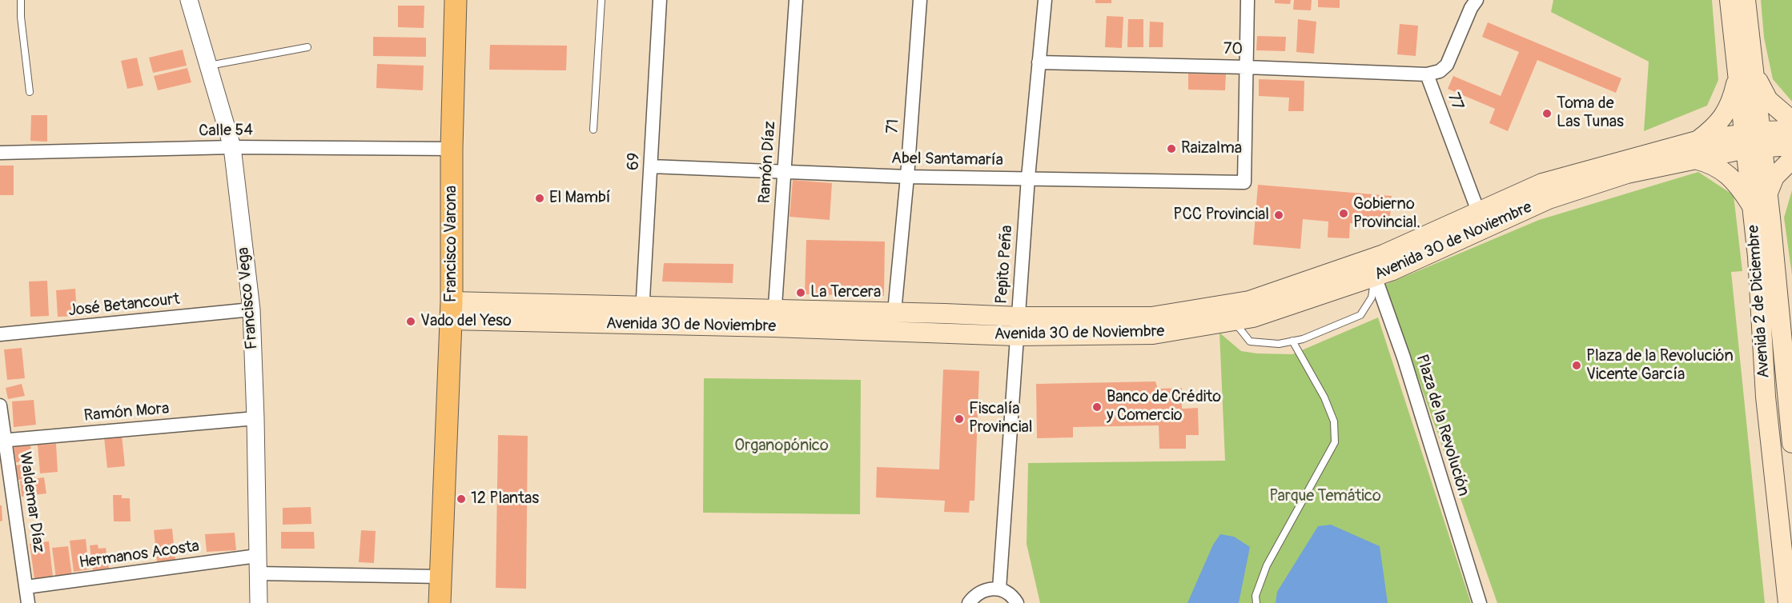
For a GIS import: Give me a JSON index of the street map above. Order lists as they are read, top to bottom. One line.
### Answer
{"streets":{"main road":["Avenida 30 de Noviembre","Francisco Varona","Avenida 2 de Diciembre"],"street":["70","77","71","Calle 54","Abel Santamaría","69","Ramón Díaz","Pepito Peña","Francisco Vega","José Betancourt","Ramón Mora","Plaza de la Revolución","Waldemar Díaz","Hermanos Acosta"]},"crossings":[["70","77"],["70","Abel Santamaría"],["70","Pepito Peña"],["77","Avenida 30 de Noviembre"],["71","Abel Santamaría"],["71","Avenida 30 de Noviembre"],["Calle 54","Francisco Varona"],["Calle 54","Francisco Vega"],["Abel Santamaría","69"],["Abel Santamaría","Ramón Díaz"],["Abel Santamaría","Pepito Peña"],["69","Avenida 30 de Noviembre"],["Ramón Díaz","Avenida 30 de Noviembre"],["Avenida 30 de Noviembre","Francisco Varona"],["Avenida 30 de Noviembre","Pepito Peña"],["Avenida 30 de Noviembre","Avenida 2 de Diciembre"],["Avenida 30 de Noviembre","Plaza de la Revolución"],["Francisco Vega","José Betancourt"],["Francisco Vega","Ramón Mora"],["Francisco Vega","Hermanos Acosta"],["Ramón Mora","Waldemar Díaz"],["Waldemar Díaz","Hermanos Acosta"]],"parks":["Organopónico","Parque Temático"],"places":["Toma de Las Tunas","Raizalma","El Mambí","Gobierno Provincial.","PCC Provincial","La Tercera","Vado del Yeso","Plaza de la Revolución Vicente García","Banco de Crédito y Comercio","Fiscalía Provincial","12 Plantas"]}
